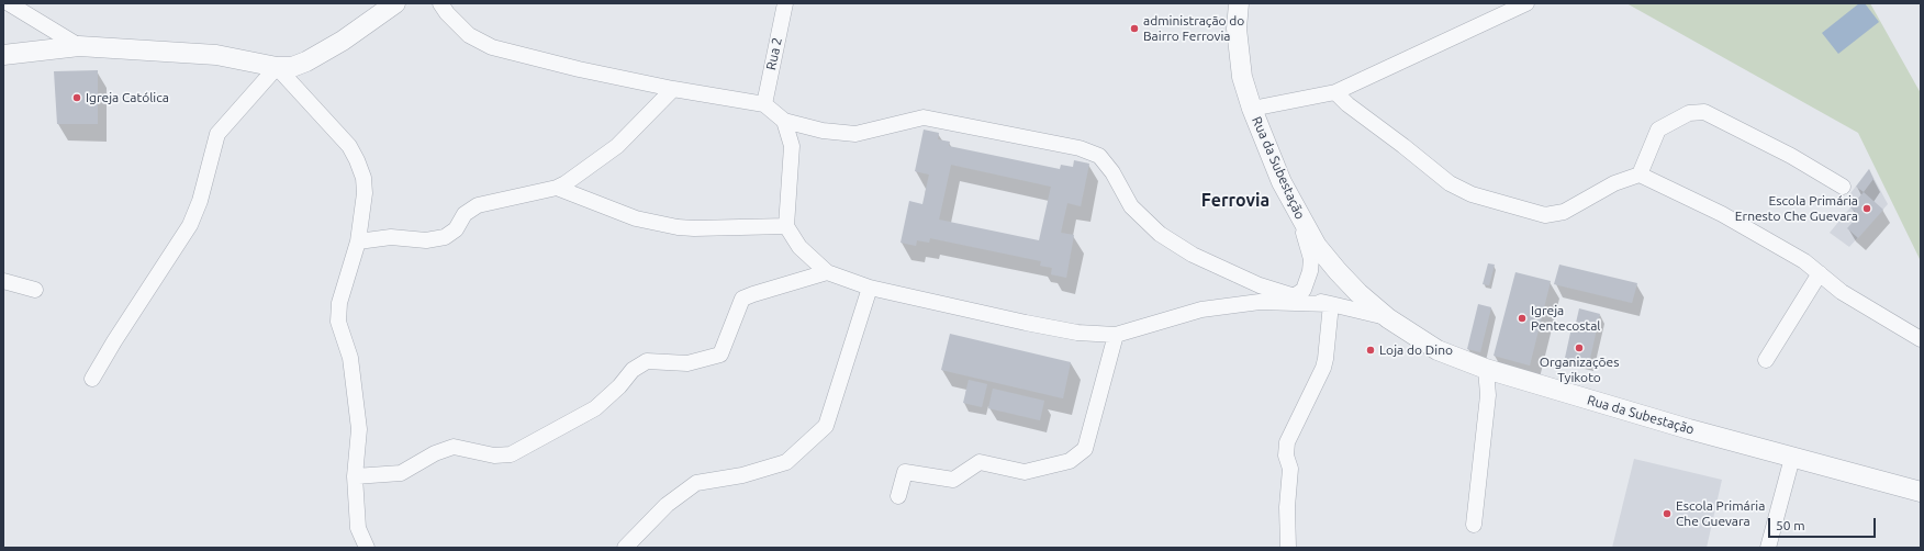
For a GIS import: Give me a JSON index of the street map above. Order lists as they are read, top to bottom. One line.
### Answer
{"streets":{"street":["Rua 2","Rua da Subestação"]},"districts":["Ferrovia"],"places":["administração do Bairro Ferrovia","Igreja Católica","Escola Primária Ernesto Che Guevara","Igreja Pentecostal","Organizações Tyikoto","Loja do Dino","Escola Primária Che Guevara"],"scale_bar":"50 m"}
